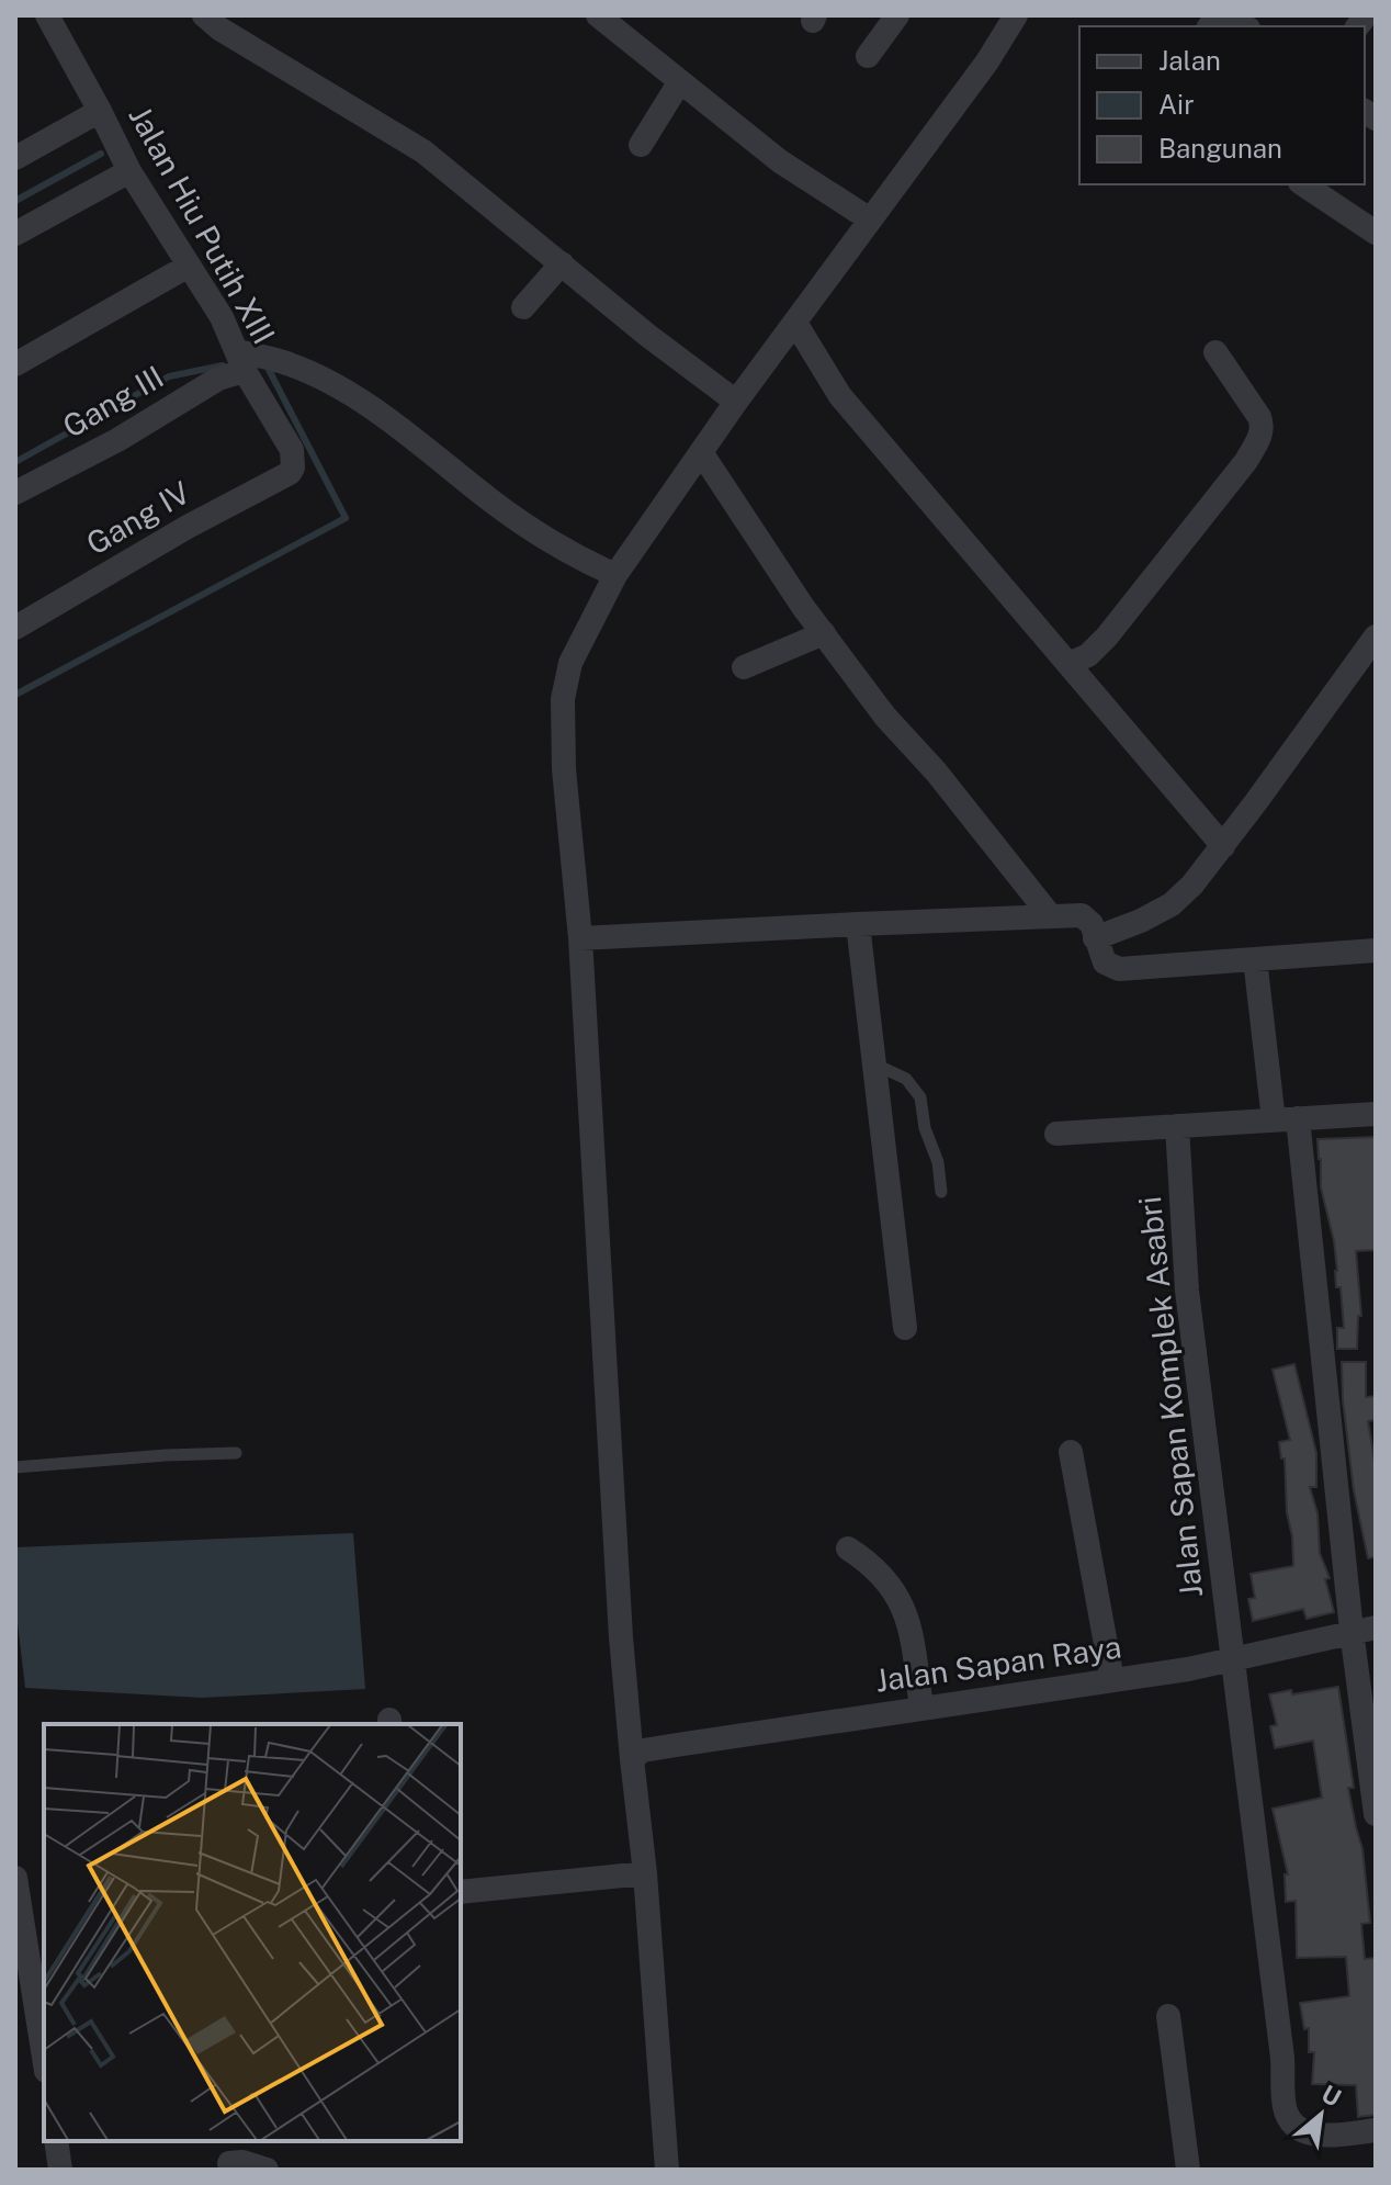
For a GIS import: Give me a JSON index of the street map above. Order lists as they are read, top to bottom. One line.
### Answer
{"streets":{"street":["Jalan Hiu Putih XIII","Gang III","Gang IV","Jalan Sapan Komplek Asabri","Jalan Sapan Raya"]},"crossings":[["Jalan Hiu Putih XIII","Gang III"],["Jalan Hiu Putih XIII","Gang IV"],["Jalan Sapan Komplek Asabri","Jalan Sapan Raya"]],"legend":["Jalan","Air","Bangunan"],"north":"top right"}
